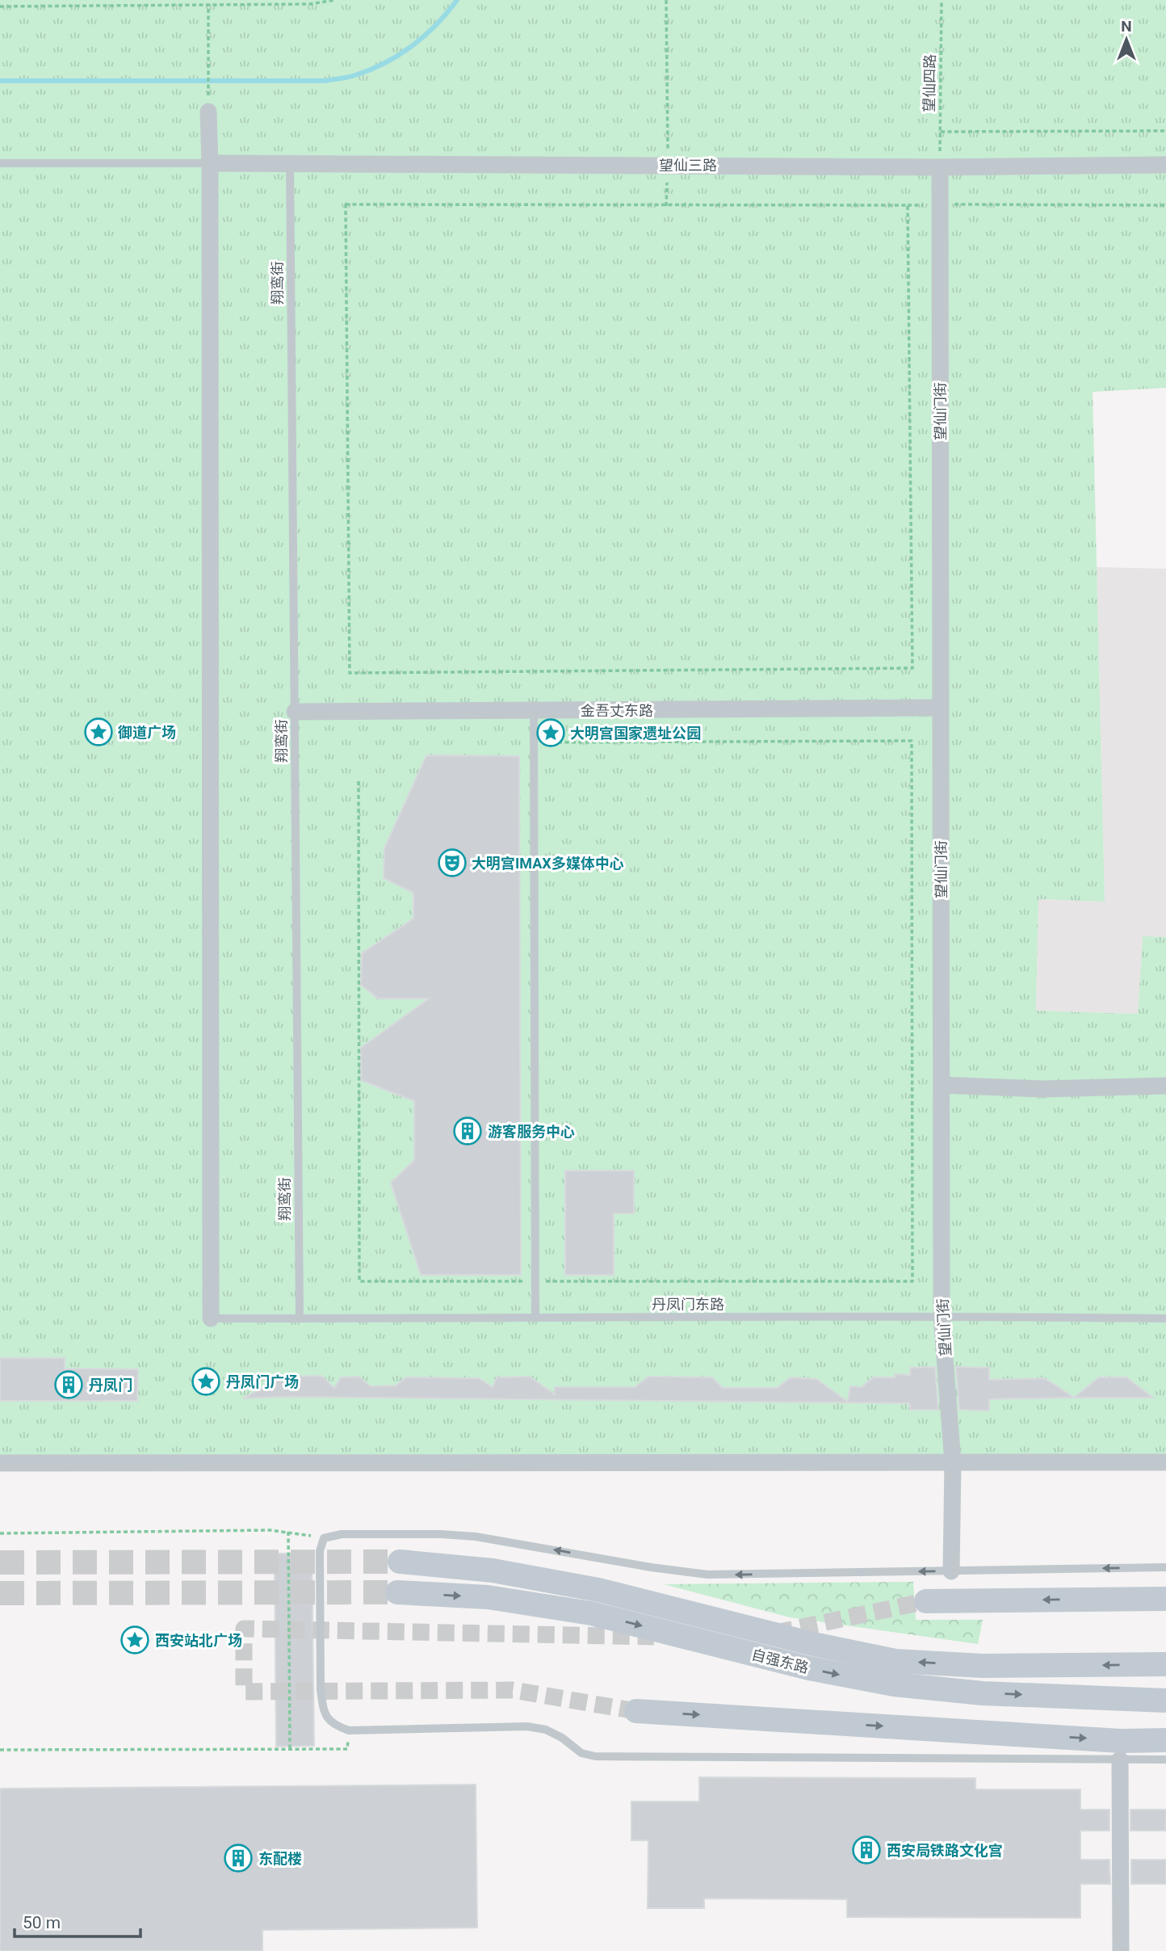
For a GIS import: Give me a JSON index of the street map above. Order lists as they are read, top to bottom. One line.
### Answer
{"streets":{"main road":["自强东路"],"street":["望仙三路","望仙门街","金吾丈东路"],"lane":["翔鸾街","丹凤门东路"],"path":["望仙四路"]},"crossings":[["望仙四路","望仙三路"],["望仙四路","望仙门街"],["望仙三路","翔鸾街"],["望仙三路","望仙门街"],["翔鸾街","金吾丈东路"],["翔鸾街","丹凤门东路"],["望仙门街","金吾丈东路"],["望仙门街","丹凤门东路"]],"places":{"place":["御道广场","大明宫国家遗址公园","丹凤门广场","西安站北广场"],"theatre":["大明宫IMAX多媒体中心"],"building":["游客服务中心","丹凤门","西安局铁路文化宫","东配楼"]},"scale_bar":"50 m","north":"top"}
